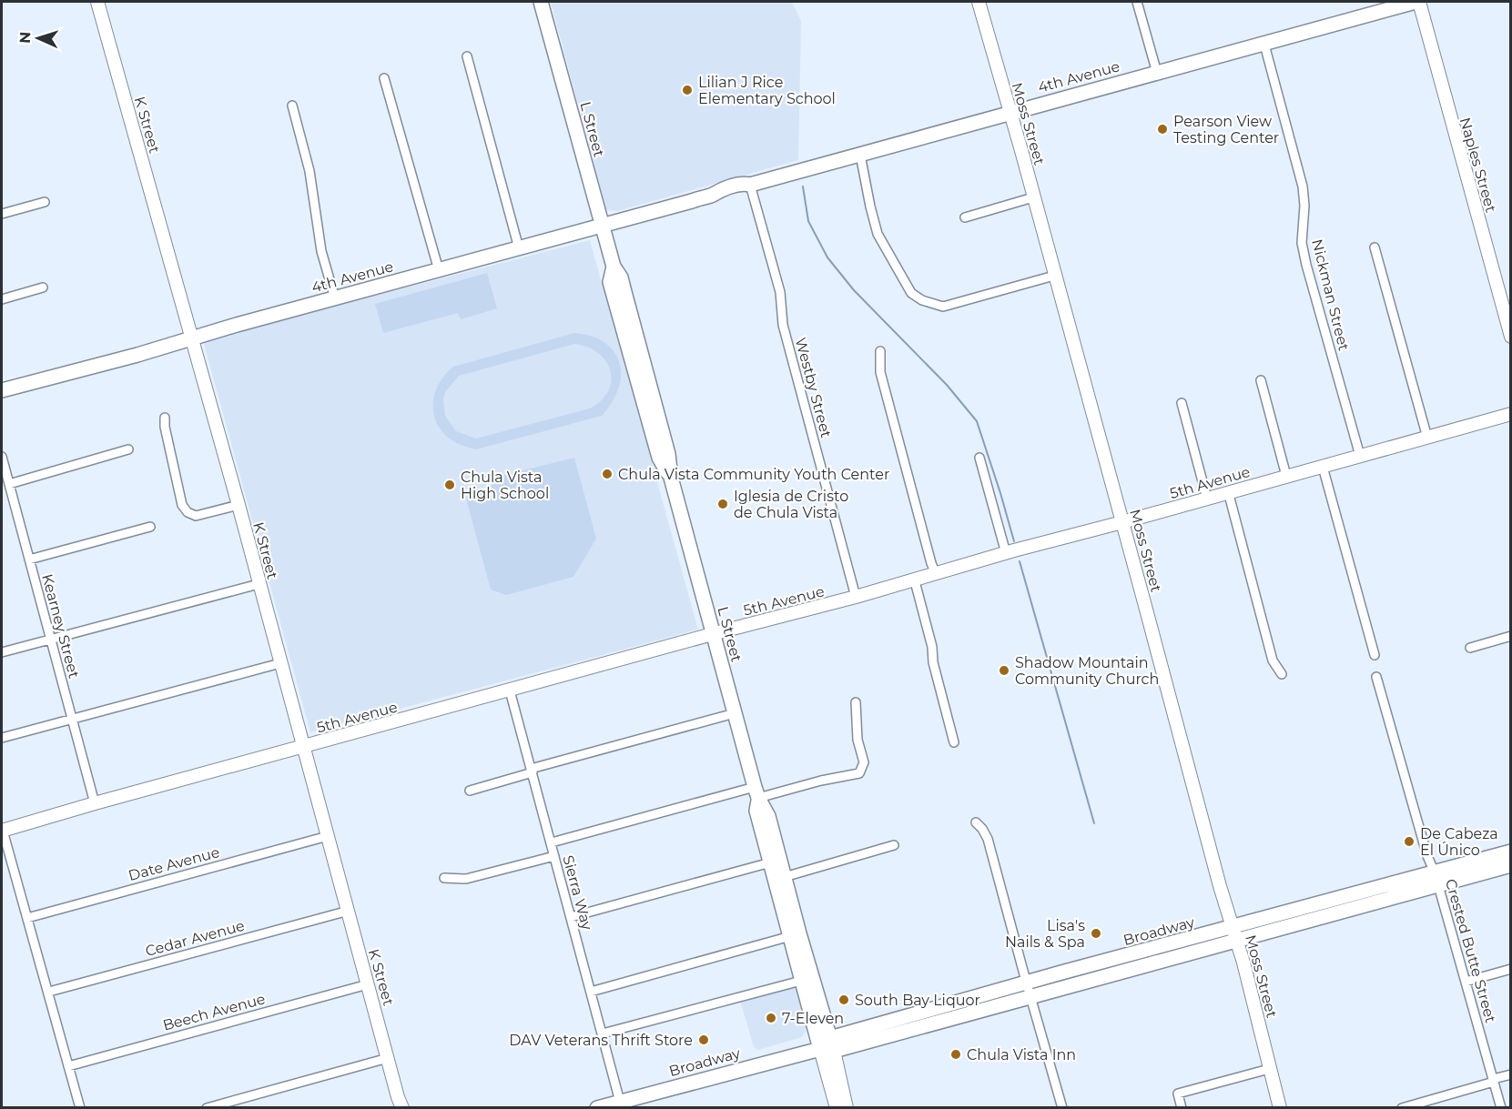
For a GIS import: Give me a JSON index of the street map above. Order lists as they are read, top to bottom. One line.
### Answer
{"streets":{"main road":["4th Avenue","L Street","Broadway"],"street":["Moss Street","K Street","Naples Street","Nickman Street","Westby Street","5th Avenue","Kearney Street","Date Avenue","Sierra Way","Cedar Avenue","Crested Butte Street","Beech Avenue"]},"crossings":[["4th Avenue","Moss Street"],["4th Avenue","K Street"],["4th Avenue","L Street"],["4th Avenue","Naples Street"],["4th Avenue","Nickman Street"],["4th Avenue","Westby Street"],["Moss Street","5th Avenue"],["Moss Street","Broadway"],["K Street","5th Avenue"],["K Street","Date Avenue"],["K Street","Cedar Avenue"],["K Street","Beech Avenue"],["L Street","5th Avenue"],["L Street","Broadway"],["Nickman Street","5th Avenue"],["Westby Street","5th Avenue"],["5th Avenue","Kearney Street"],["5th Avenue","Sierra Way"],["Sierra Way","Broadway"],["Broadway","Crested Butte Street"]],"places":["Lilian J Rice Elementary School","Pearson View Testing Center","Chula Vista Community Youth Center","Chula Vista High School","Iglesia de Cristo de Chula Vista","Shadow Mountain Community Church","De Cabeza El Único","Lisa's Nails & Spa","South Bay Liquor","7-Eleven","DAV Veterans Thrift Store","Chula Vista Inn"],"north":"left"}
